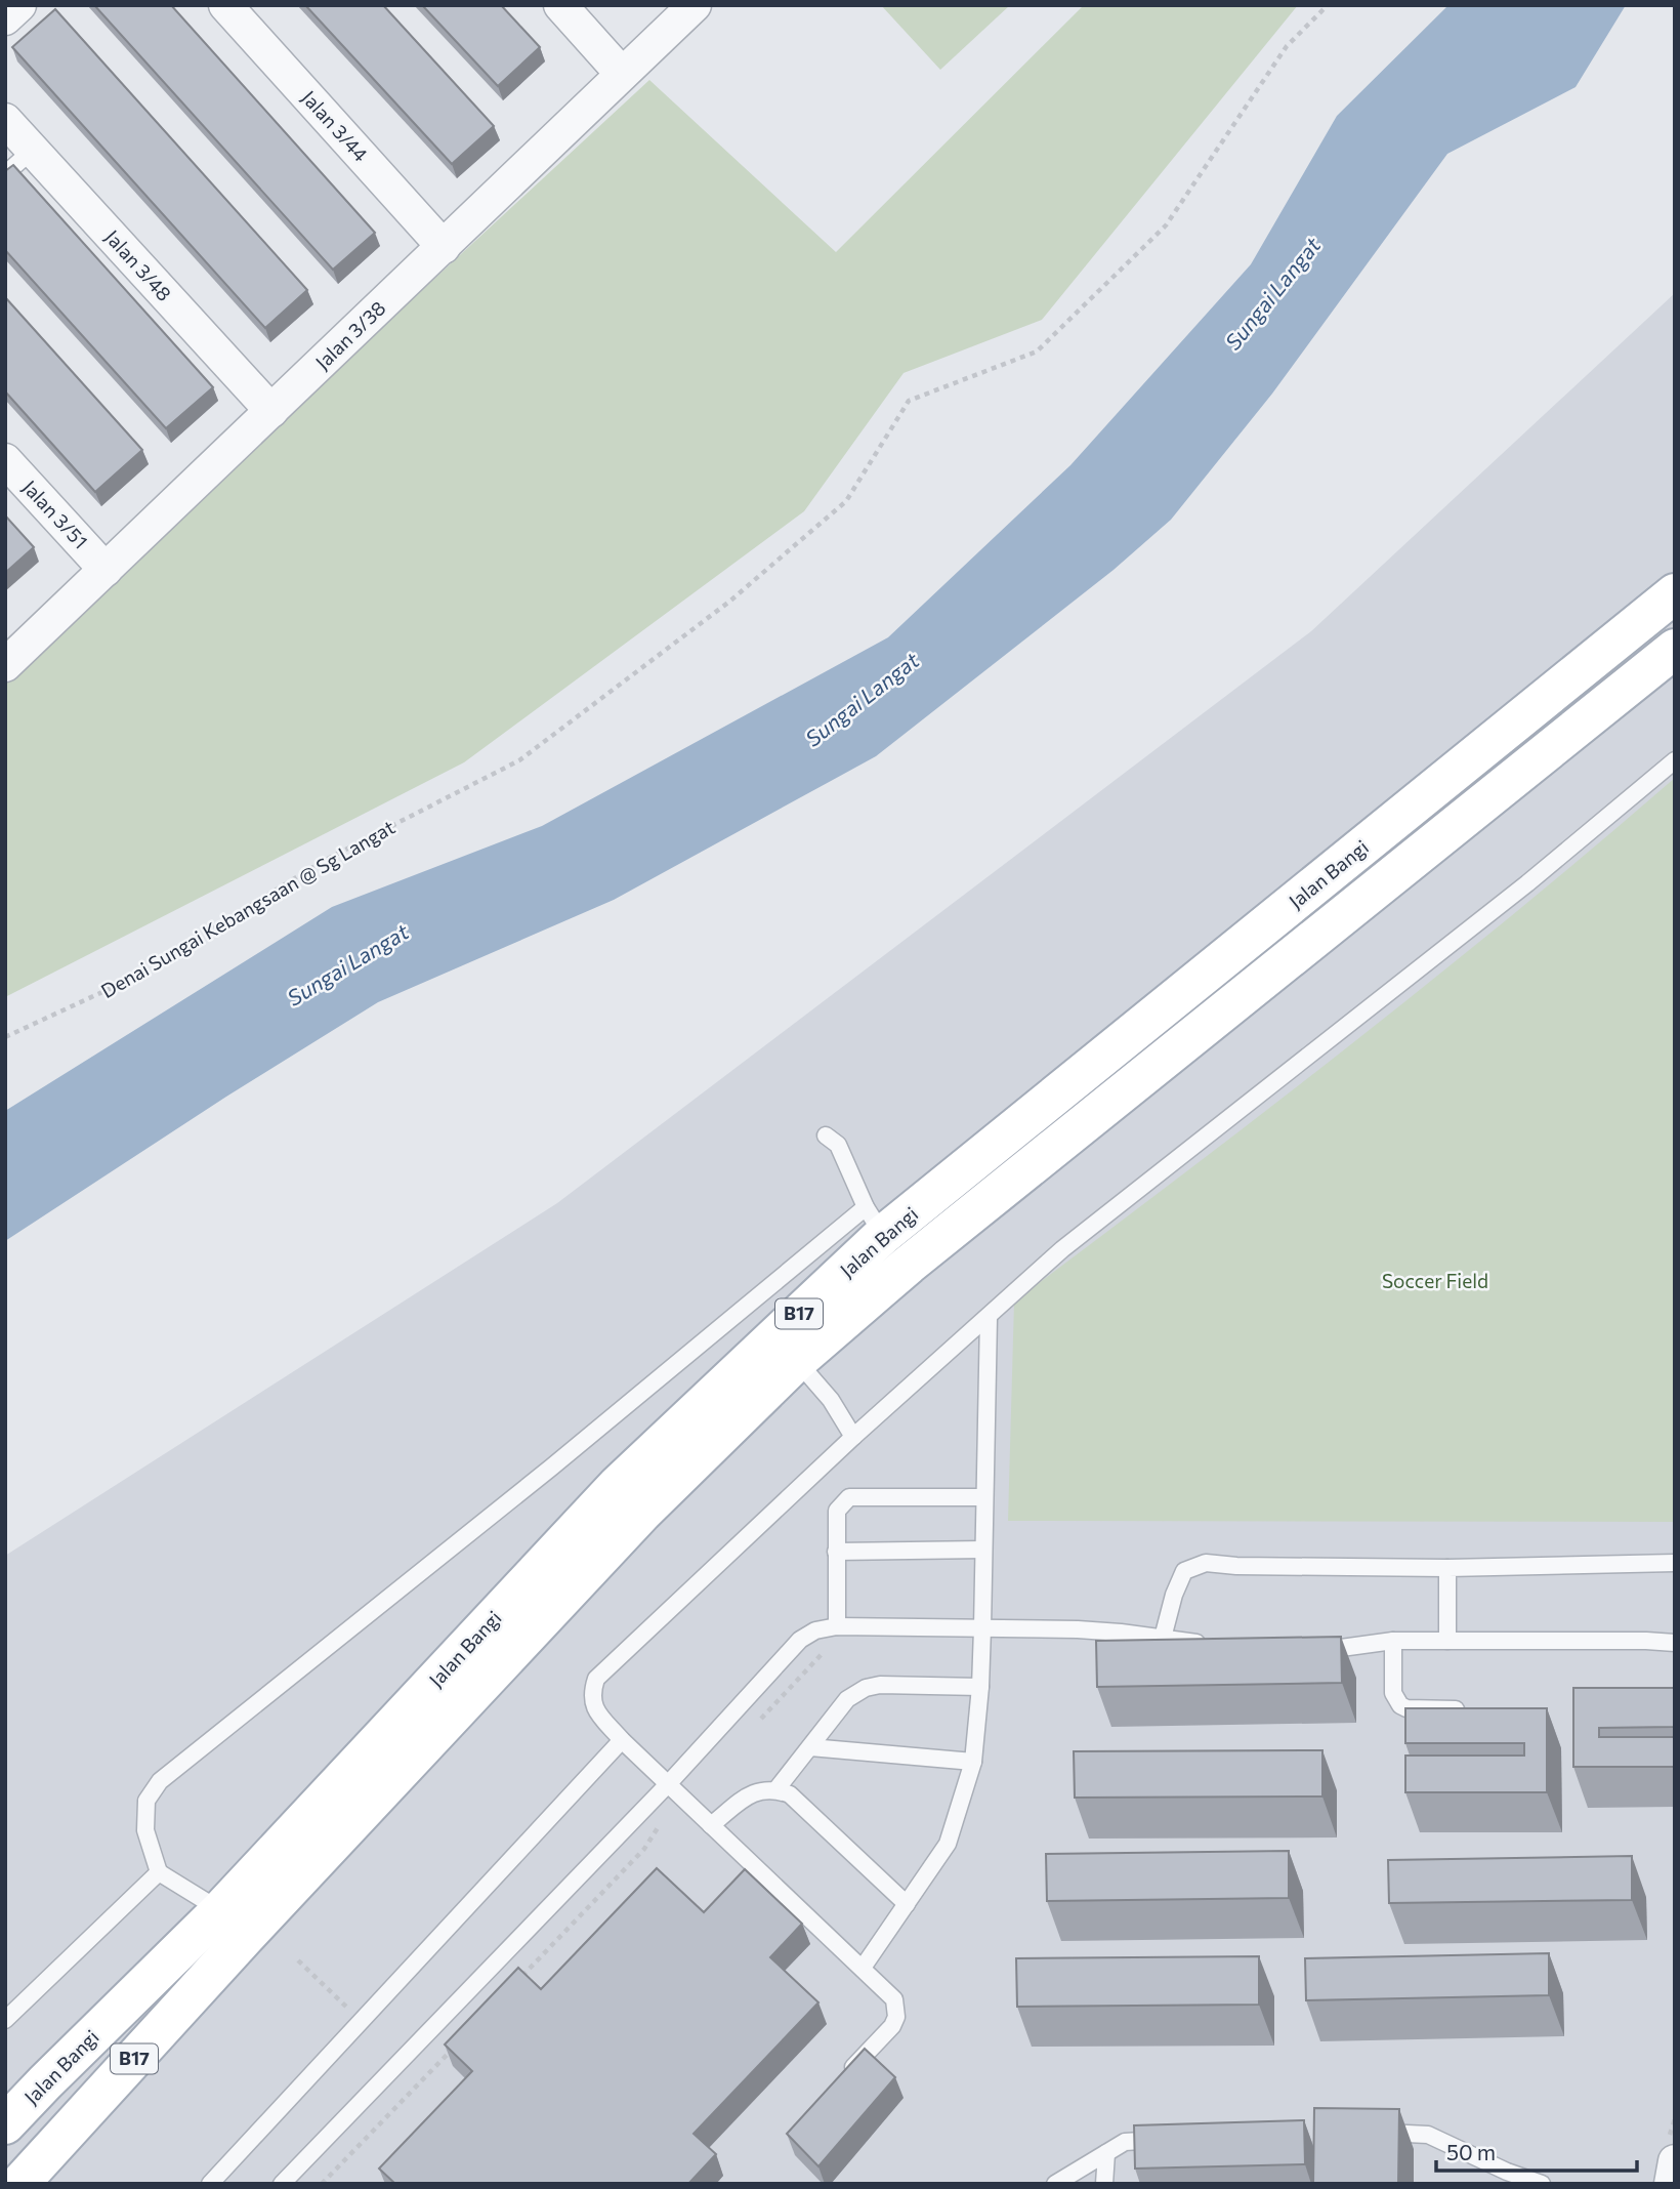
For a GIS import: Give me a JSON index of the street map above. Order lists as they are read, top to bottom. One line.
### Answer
{"streets":{"main road":["Jalan Bangi","B17"],"street":["Jalan 3/44","Jalan 3/48","Jalan 3/38","Jalan 3/51"],"path":["Denai Sungai Kebangsaan @ Sg Langat"]},"crossings":[["Jalan 3/44","Jalan 3/38"],["Jalan 3/48","Jalan 3/38"],["Jalan 3/38","Jalan 3/51"]],"water":["Sungai Langat"],"parks":["Soccer Field"],"scale_bar":"50 m"}
